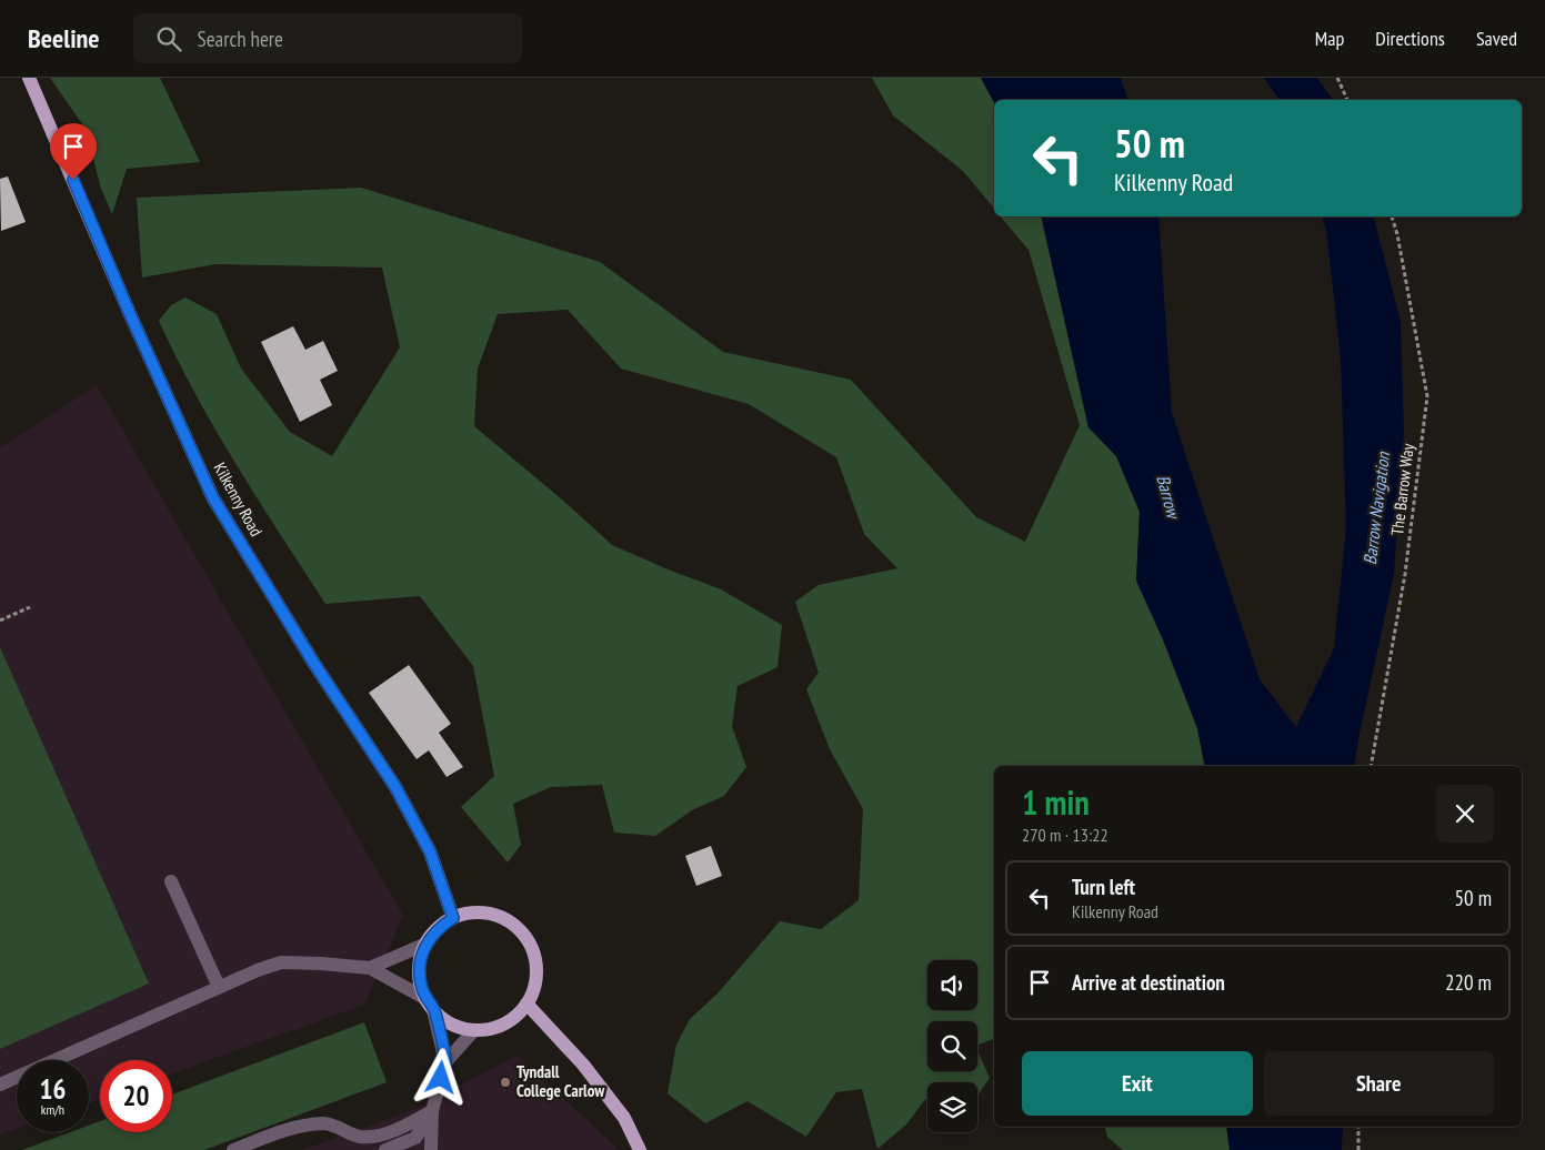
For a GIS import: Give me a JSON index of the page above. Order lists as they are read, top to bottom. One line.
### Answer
{"streets":{"main road":["Kilkenny Road"],"path":["The Barrow Way"]},"water":["Barrow","Barrow Navigation"],"places":["Tyndall College Carlow"],"page":{"header":"Beeline","search":"Search here","nav":["Map","Directions","Saved"],"turn":["50 m","Kilkenny Road"],"heading":["1 min","270 m · 13:22"],"list":[{"name":"Turn left","note":"Kilkenny Road","value":"50 m"},{"name":"Arrive at destination","value":"220 m"}],"buttons":["Exit","Share"],"speed":"16 km/h","limit":"20"}}
